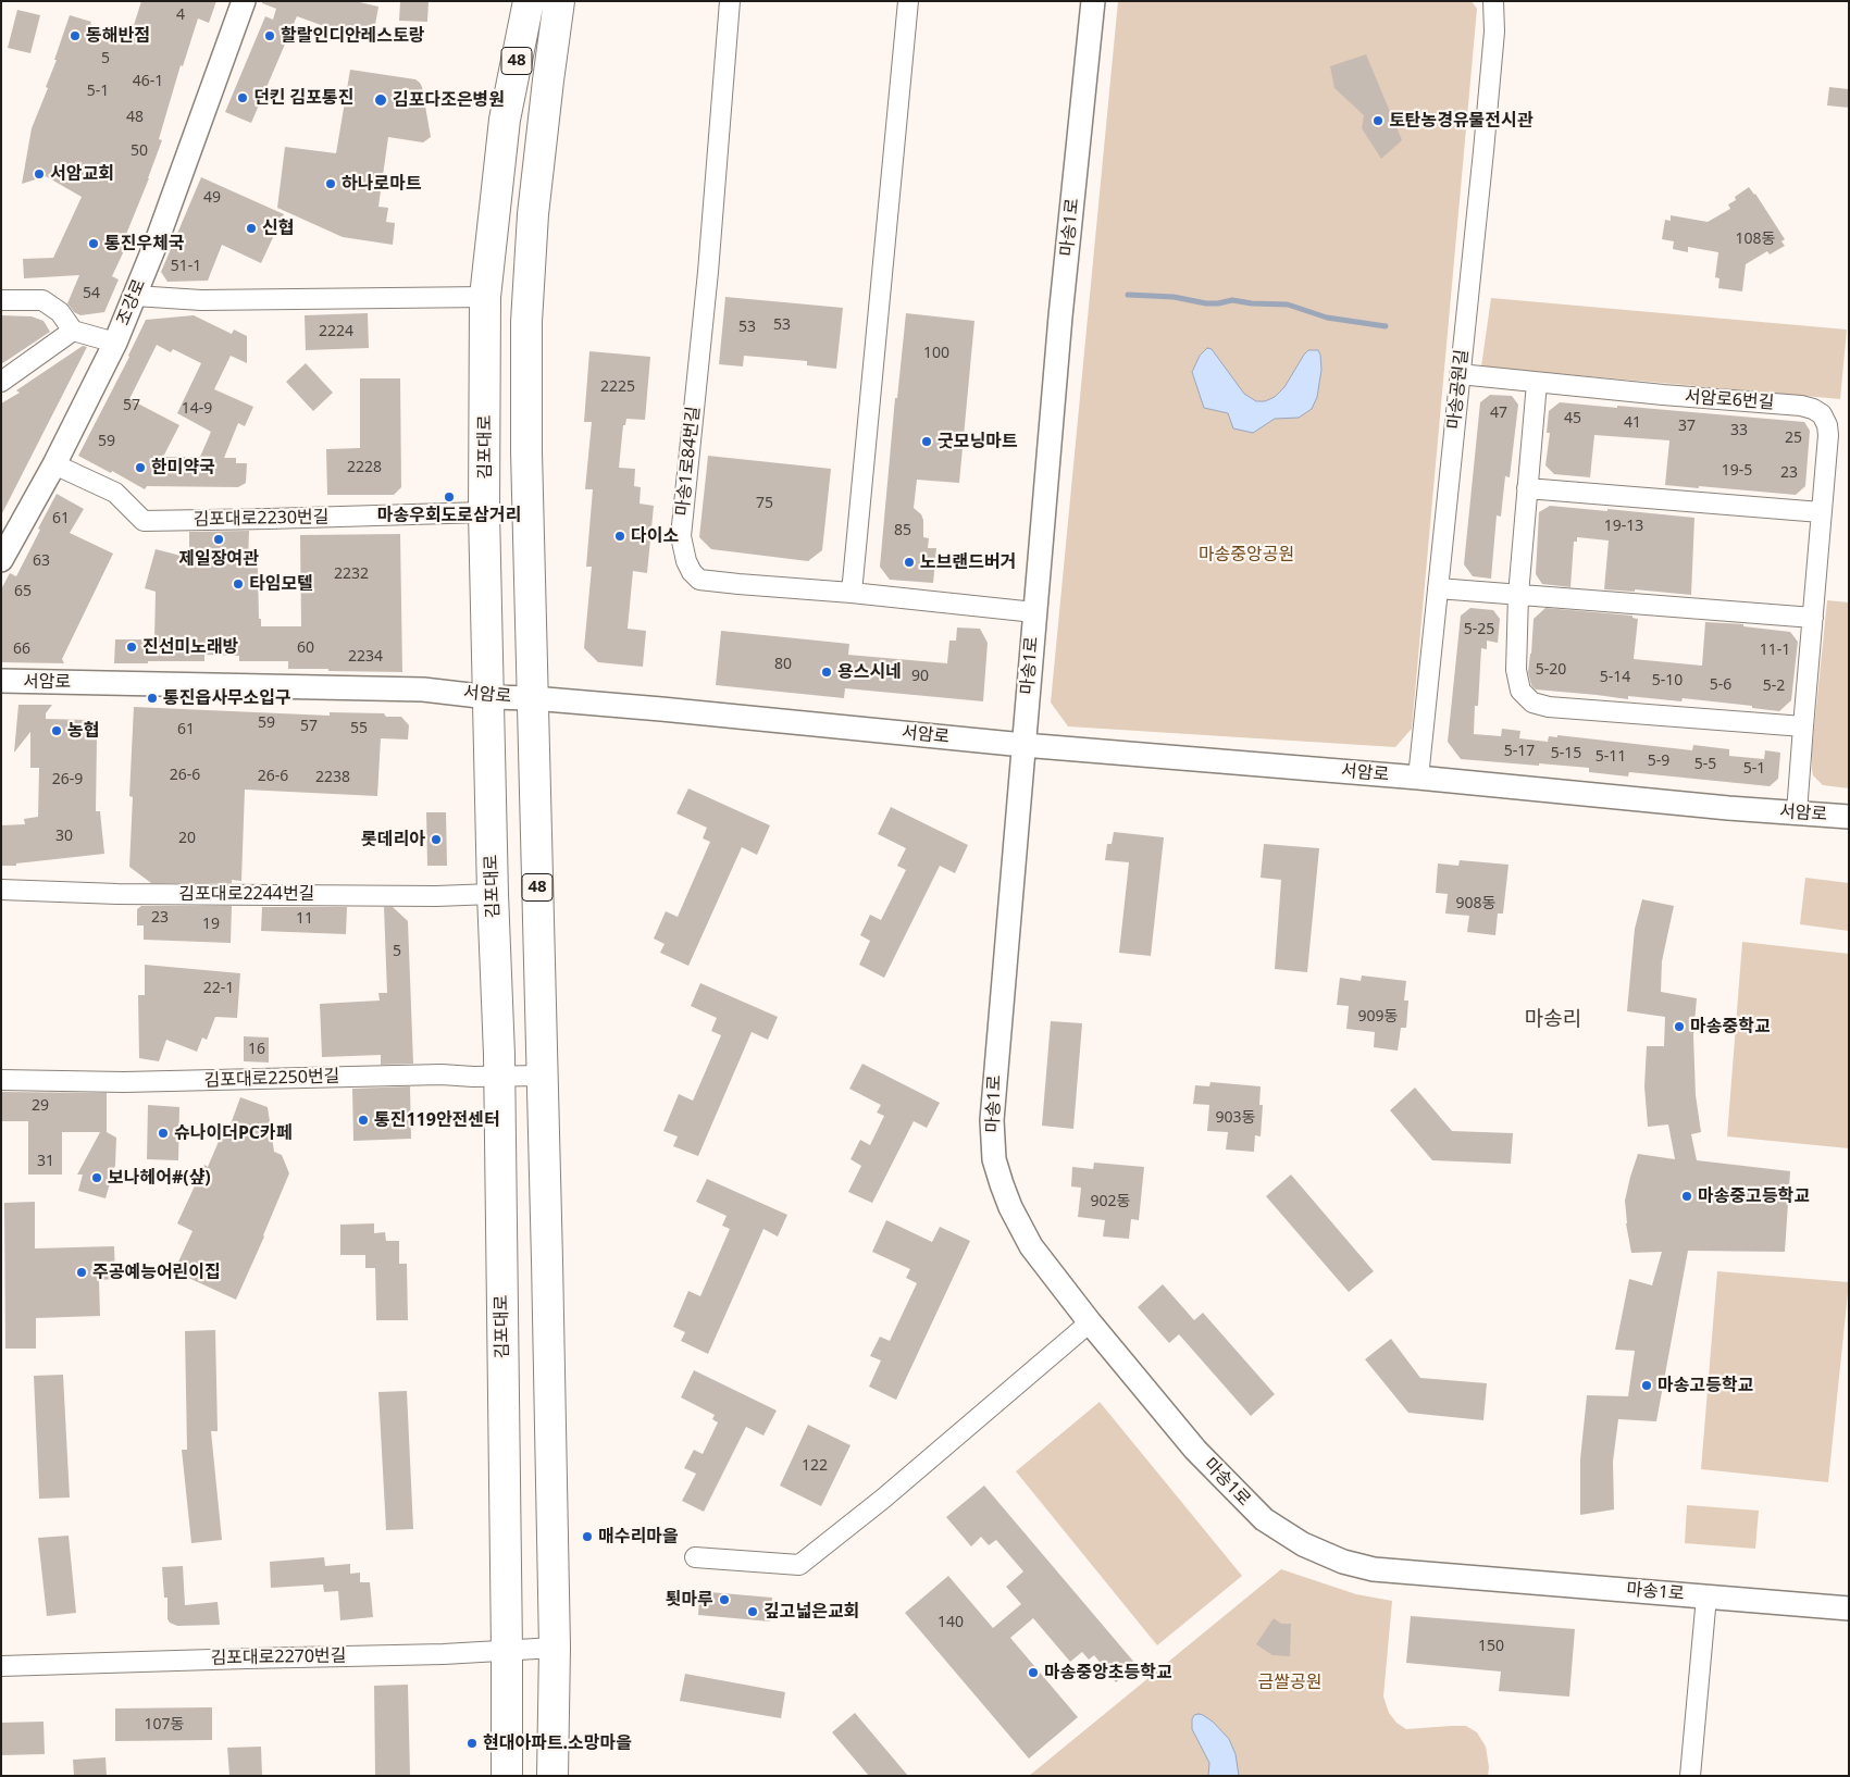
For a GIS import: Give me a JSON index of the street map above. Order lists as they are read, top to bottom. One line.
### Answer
{"streets":{"main road":["48","김포대로"],"street":["마송1로","조강로","마송공원길","서암로6번길","마송1로84번길","김포대로2230번길","서암로","김포대로2244번길","김포대로2250번길","김포대로2270번길"]},"crossings":[["48","서암로"],["48","김포대로2250번길"],["48","김포대로2270번길"],["마송1로","마송1로84번길"],["마송1로","서암로"],["조강로","김포대로2230번길"],["마송공원길","서암로6번길"],["마송공원길","서암로"],["서암로6번길","서암로"],["김포대로","김포대로2230번길"],["김포대로","서암로"],["김포대로","김포대로2244번길"],["김포대로","김포대로2250번길"],["김포대로","김포대로2270번길"]],"districts":["마송리"],"parks":["마송중앙공원","금쌀공원"],"places":["동해반점","할랄인디안레스토랑","던킨 김포통진","김포다조은병원","토탄농경유물전시관","서암교회","하나로마트","신협","통진우체국","굿모닝마트","한미약국","마송우회도로삼거리","다이소","제일장여관","노브랜드버거","타임모텔","진선미노래방","용스시네","통진읍사무소입구","농협","롯데리아","마송중학교","통진119안전센터","슈나이더PC카페","보나헤어#(샾)","마송중고등학교","주공예능어린이집","마송고등학교","매수리마을","툇마루","깊고넓은교회","마송중앙초등학교","현대아파트.소망마을"],"house_numbers":["4","5","46-1","5-1","48","50","49","108동","51-1","54","53","53","2224","100","2225","57","14-9","47","45","41","37","33","25","59","2228","19-5","23","75","61","19-13","85","63","2232","65","5-25","60","66","11-1","2234","80","5-20","90","5-14","5-10","5-6","5-2","59","57","55","61","5-17","5-15","5-11","5-9","5-5","5-1","26-6","26-6","2238","26-9","30","20","908동","23","11","19","5","22-1","909동","16","29","903동","31","902동","122","140","150","107동"]}
